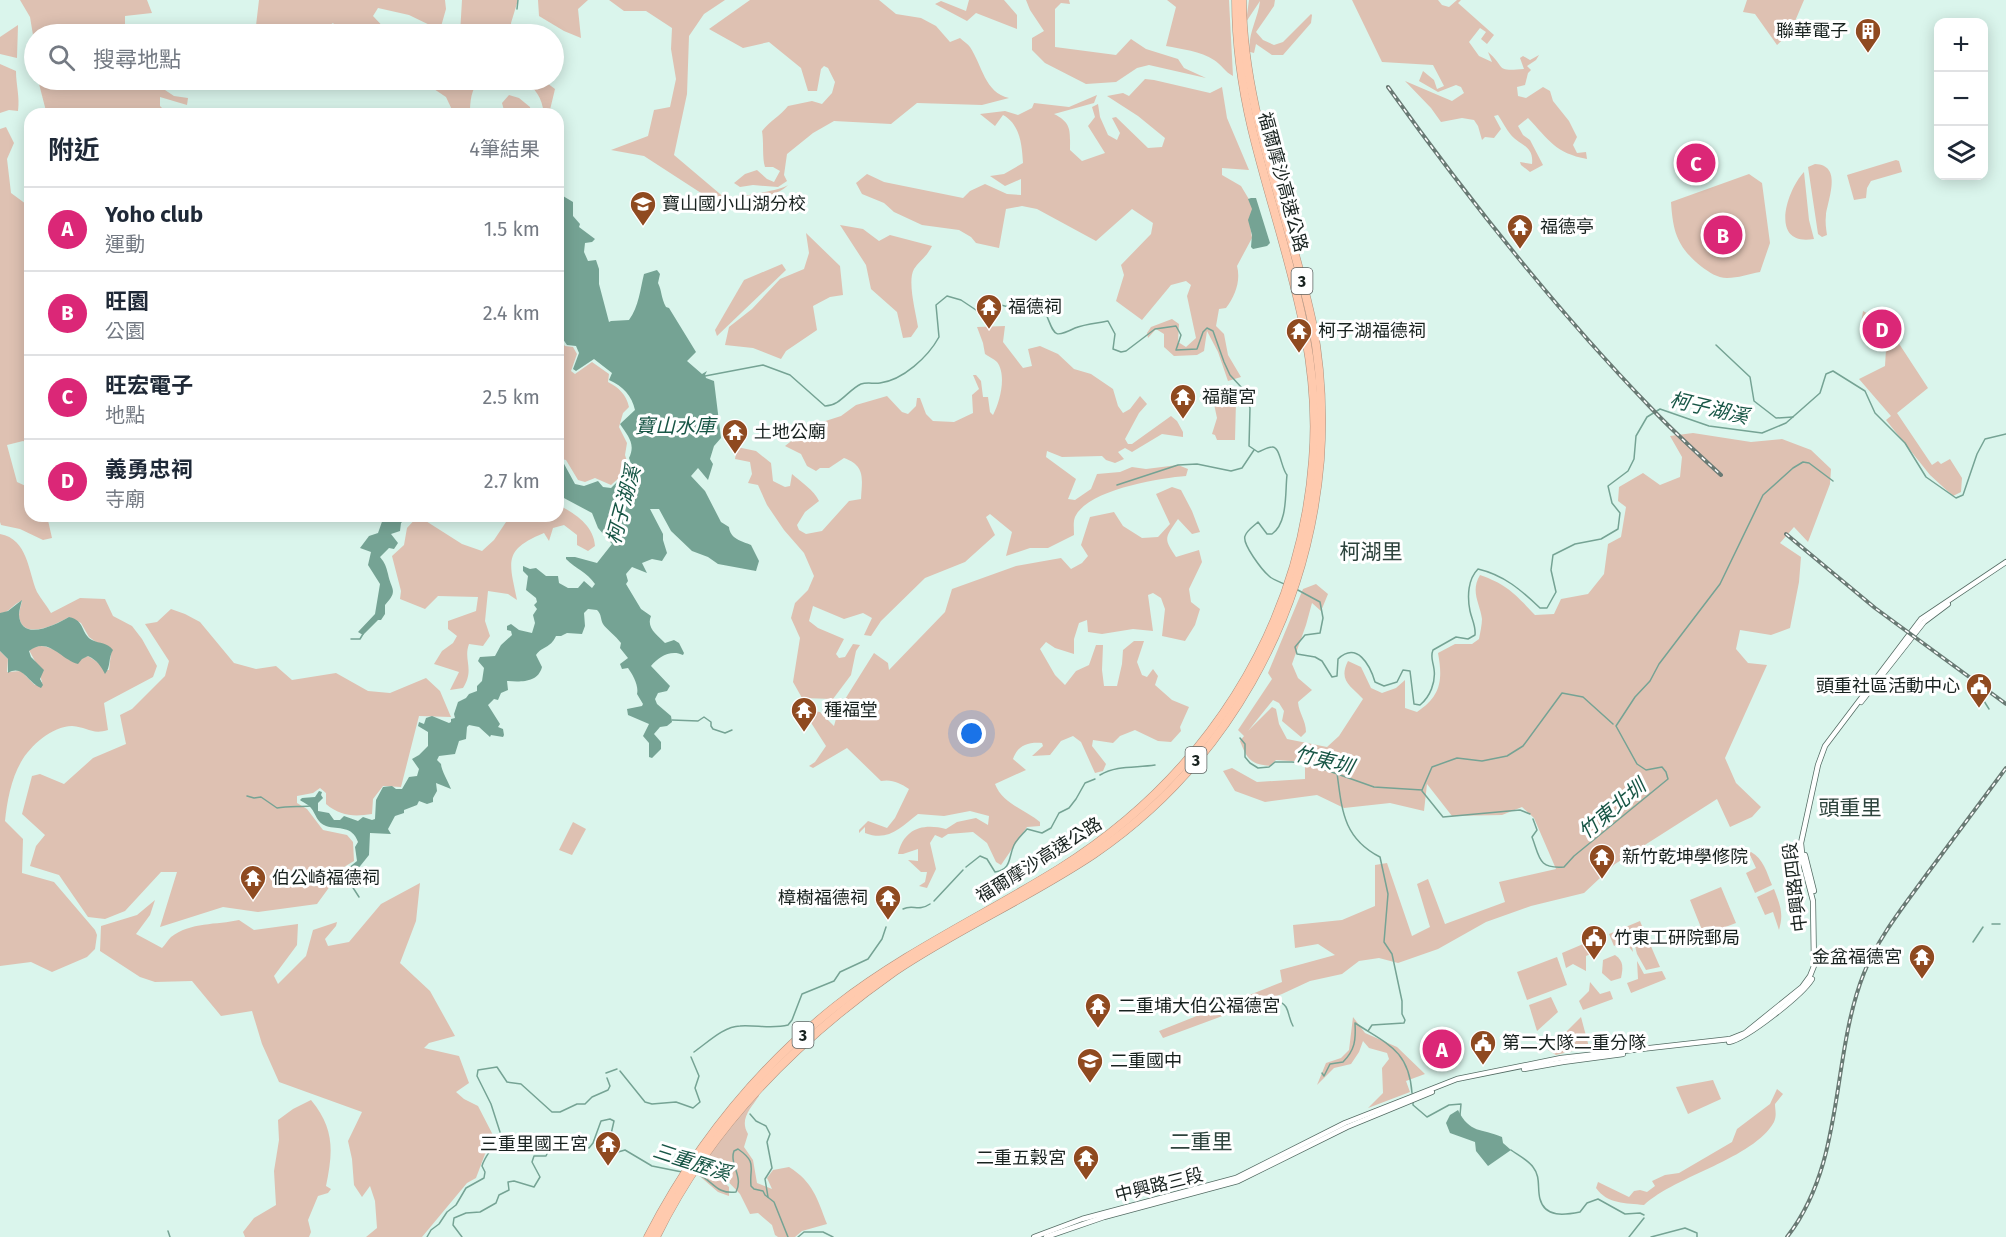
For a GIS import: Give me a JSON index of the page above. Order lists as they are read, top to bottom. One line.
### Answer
{"streets":{"highway":["福爾摩沙高速公路","3"],"main road":["中興路四段","中興路三段"]},"crossings":[["中興路四段","中興路三段"]],"districts":["柯湖里","頭重里","二重里"],"water":["柯子湖溪","寶山水庫","竹東圳","竹東北圳","三重歷溪"],"places":{"building":["聯華電子"],"school or university":["寶山國小山湖分校","二重國中"],"temple":["福德亭","福德祠","柯子湖福德祠","福龍宮","土地公廟","種福堂","新竹乾坤學修院","伯公崎福德祠","樟樹福德祠","金盆福德宮","二重埔大伯公福德宮","三重里國王宮","二重五穀宮"],"public building":["頭重社區活動中心","竹東工研院郵局","第二大隊二重分隊"]},"page":{"map_buttons":["+","−"],"search":"搜尋地點","heading":["附近","4筆結果"],"pins":["C","B","D","A"],"list":[{"mark":"A","name":"Yoho club","note":"運動","value":"1.5 km"},{"mark":"B","name":"旺園","note":"公園","value":"2.4 km"},{"mark":"C","name":"旺宏電子","note":"地點","value":"2.5 km"},{"mark":"D","name":"義勇忠祠","note":"寺廟","value":"2.7 km"}]}}
